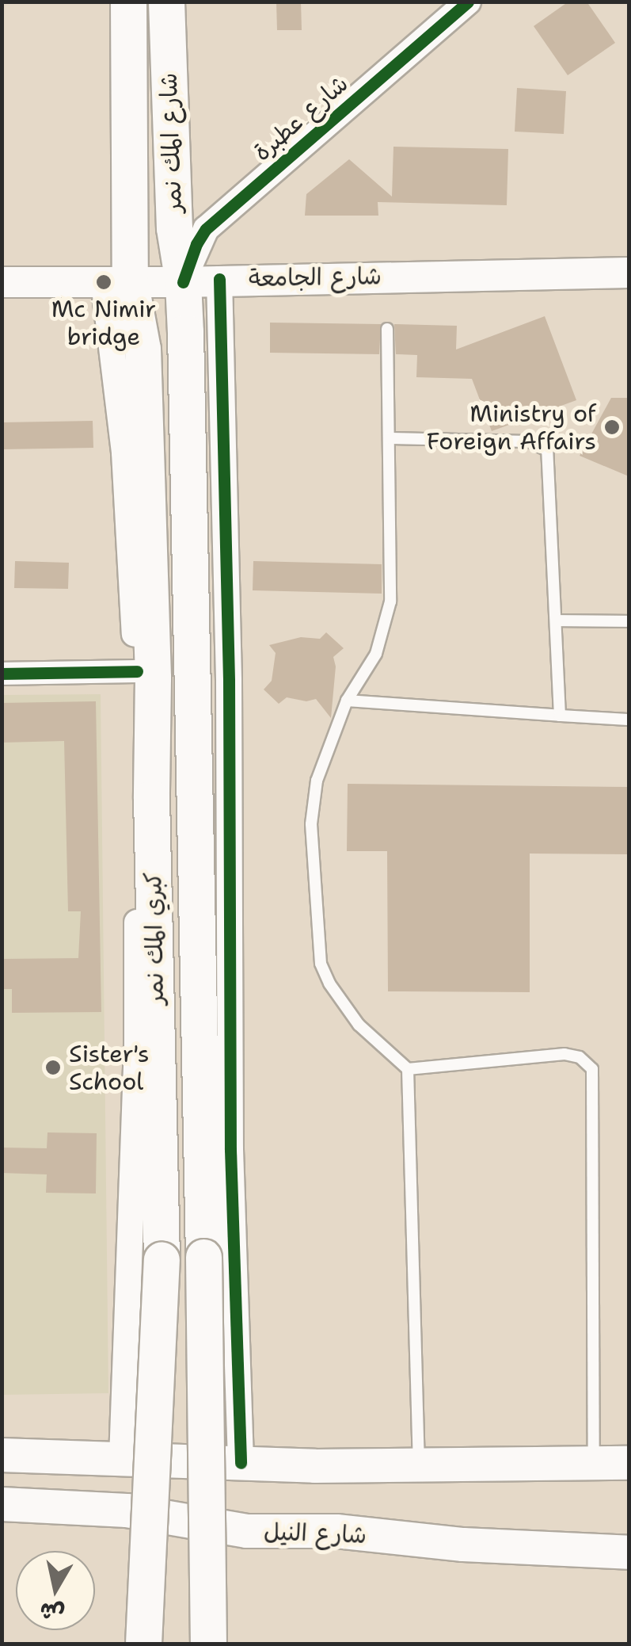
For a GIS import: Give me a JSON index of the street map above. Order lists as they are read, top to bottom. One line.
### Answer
{"streets":{"highway":["شارع المك نمر","كبري المك نمر"],"main road":["شارع الجامعة","شارع النيل"],"street":["شارع عطبرة"]},"crossings":[["شارع عطبرة","شارع المك نمر"],["شارع عطبرة","شارع الجامعة"],["شارع عطبرة","كبري المك نمر"],["شارع المك نمر","شارع الجامعة"],["شارع المك نمر","كبري المك نمر"],["شارع الجامعة","كبري المك نمر"]],"places":["Mc Nimir bridge","Ministry of Foreign Affairs","Sister's School"],"north":"bottom"}
